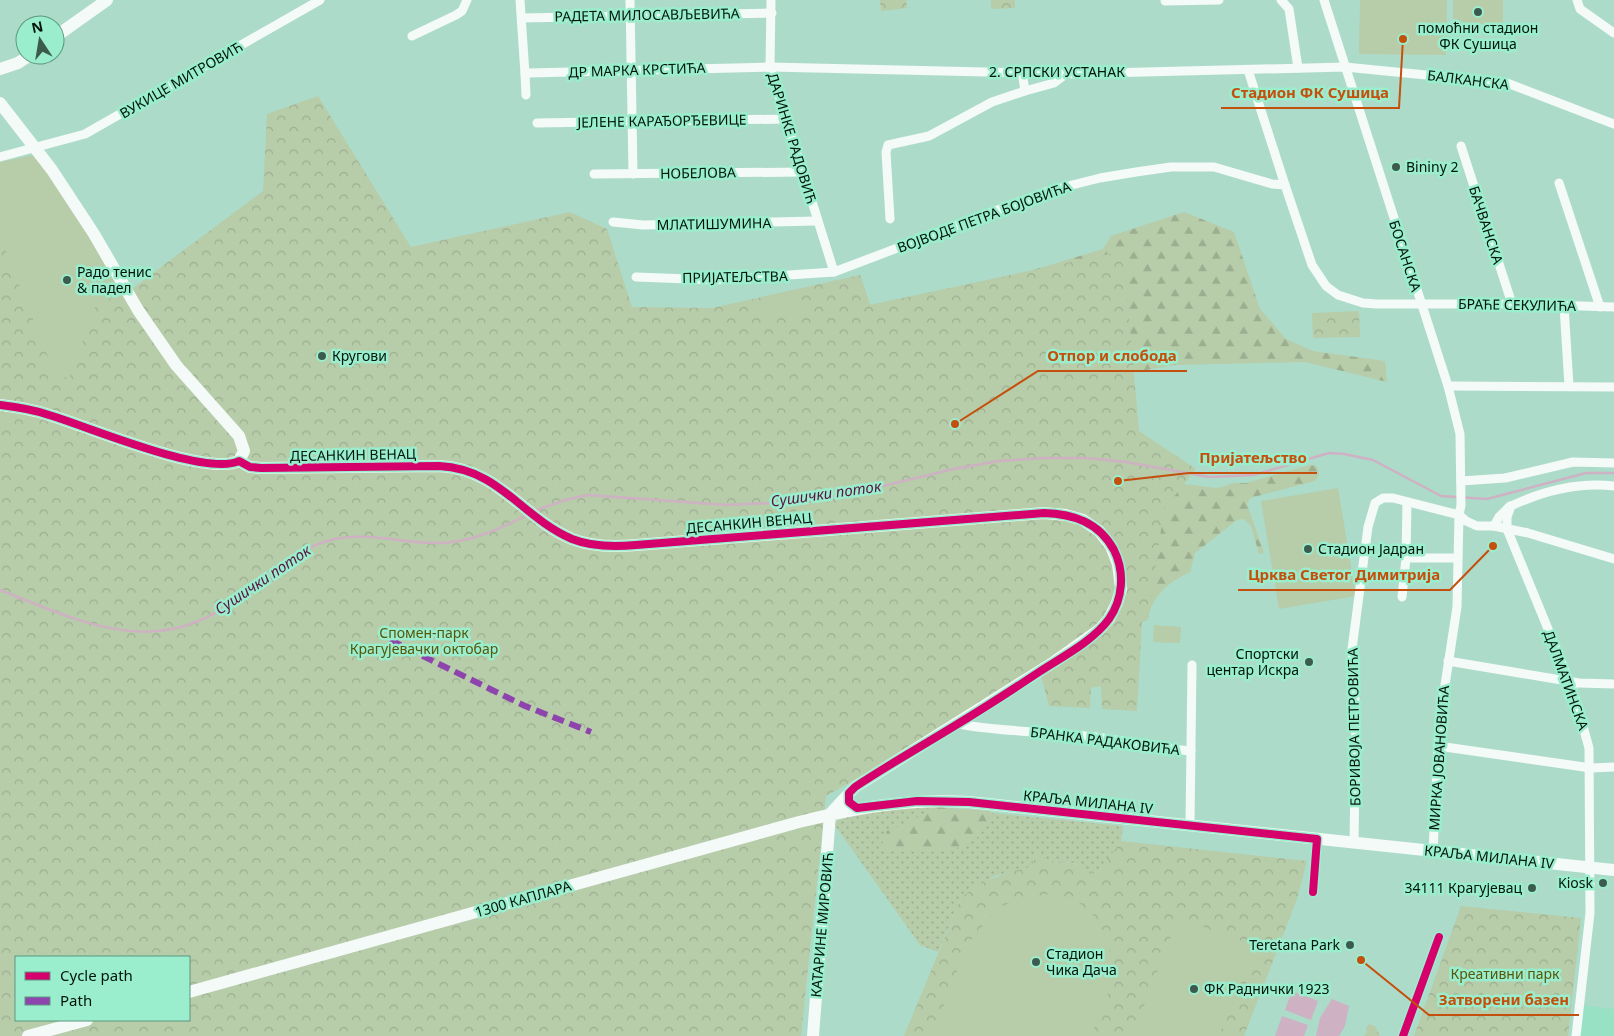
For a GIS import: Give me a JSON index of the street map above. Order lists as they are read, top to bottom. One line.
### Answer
{"streets":{"street":["РАДЕТА МИЛОСАВЉЕВИЋА","ДР МАРКА КРСТИЋА","2. СРПСКИ УСТАНАК","ВУКИЦЕ МИТРОВИЋ","БАЛКАНСКА","ЈЕЛЕНЕ КАРАЂОРЂЕВИЦЕ","ДАРИНКЕ РАДОВИЋ","НОБЕЛОВА","ВОЈВОДЕ ПЕТРА БОЈОВИЋА","МЛАТИШУМИНА","БАЧВАНСКА","БОСАНСКА","ПРИЈАТЕЉСТВА","БРАЋЕ СЕКУЛИЋА","ДЕСАНКИН ВЕНАЦ","ДАЛМАТИНСКА","БОРИВОЈА ПЕТРОВИЋА","БРАНКА РАДАКОВИЋА","МИРКА ЈОВАНОВИЋА","КРАЉА МИЛАНА IV","1300 КАПЛАРА","КАТАРИНЕ МИРОВИЋ"]},"crossings":[["РАДЕТА МИЛОСАВЉЕВИЋА","ДАРИНКЕ РАДОВИЋ"],["ДР МАРКА КРСТИЋА","2. СРПСКИ УСТАНАК"],["ДР МАРКА КРСТИЋА","ДАРИНКЕ РАДОВИЋ"],["2. СРПСКИ УСТАНАК","БАЛКАНСКА"],["2. СРПСКИ УСТАНАК","ДАРИНКЕ РАДОВИЋ"],["2. СРПСКИ УСТАНАК","БОСАНСКА"],["БАЛКАНСКА","БОСАНСКА"],["ЈЕЛЕНЕ КАРАЂОРЂЕВИЦЕ","ДАРИНКЕ РАДОВИЋ"],["ДАРИНКЕ РАДОВИЋ","НОБЕЛОВА"],["ДАРИНКЕ РАДОВИЋ","ВОЈВОДЕ ПЕТРА БОЈОВИЋА"],["ДАРИНКЕ РАДОВИЋ","МЛАТИШУМИНА"],["ДАРИНКЕ РАДОВИЋ","ПРИЈАТЕЉСТВА"],["ВОЈВОДЕ ПЕТРА БОЈОВИЋА","ПРИЈАТЕЉСТВА"],["БАЧВАНСКА","БРАЋЕ СЕКУЛИЋА"],["БОСАНСКА","БРАЋЕ СЕКУЛИЋА"],["БОСАНСКА","МИРКА ЈОВАНОВИЋА"],["ДЕСАНКИН ВЕНАЦ","БРАНКА РАДАКОВИЋА"],["ДЕСАНКИН ВЕНАЦ","1300 КАПЛАРА"],["ДЕСАНКИН ВЕНАЦ","КАТАРИНЕ МИРОВИЋ"],["ДАЛМАТИНСКА","КРАЉА МИЛАНА IV"],["БОРИВОЈА ПЕТРОВИЋА","КРАЉА МИЛАНА IV"],["МИРКА ЈОВАНОВИЋА","КРАЉА МИЛАНА IV"],["КРАЉА МИЛАНА IV","1300 КАПЛАРА"],["1300 КАПЛАРА","КАТАРИНЕ МИРОВИЋ"]],"water":["Сушички поток"],"parks":["Спомен-парк Крагујевачки октобар","Креативни парк"],"places":["помоћни стадион ФК Сушица","Стадион ФК Сушица","Bininy 2","Радо тенис & падел","Кругови","Отпор и слобода","Пријатељство","Црква Светог Димитрија","Стадион Јадран","Спортски центар Искра","Kiosk","34111 Крагујевац","Teretana Park","Затворени базен","Стадион Чика Дача","ФК Раднички 1923"],"legend":["Cycle path","Path"],"north":"top"}
